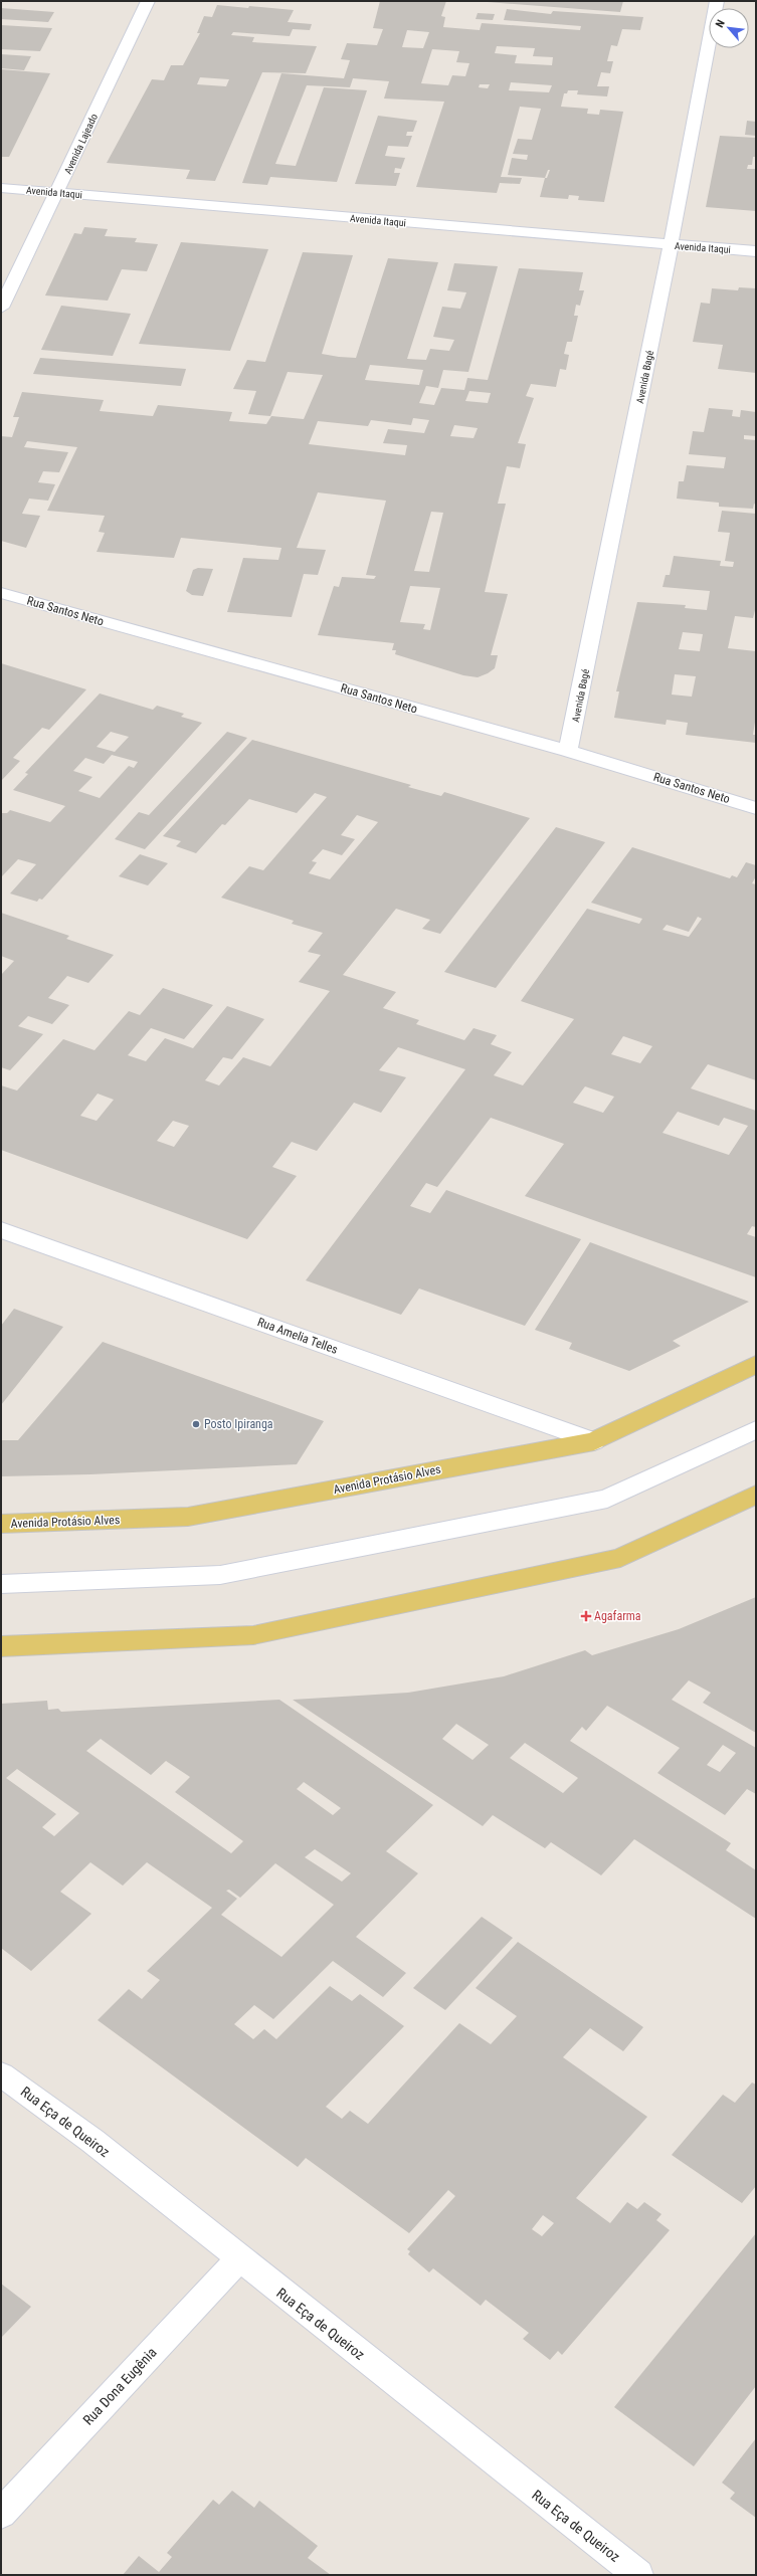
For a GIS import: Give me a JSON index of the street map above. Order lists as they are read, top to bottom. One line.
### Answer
{"streets":{"main road":["Avenida Protásio Alves"],"street":["Avenida Lajeado","Avenida Itaqui","Avenida Bagé","Rua Santos Neto","Rua Amelia Telles","Rua Eça de Queiroz","Rua Dona Eugênia"]},"crossings":[["Avenida Lajeado","Avenida Itaqui"],["Avenida Itaqui","Avenida Bagé"],["Avenida Bagé","Rua Santos Neto"],["Rua Amelia Telles","Avenida Protásio Alves"],["Rua Eça de Queiroz","Rua Dona Eugênia"]],"places":{"other":["Posto Ipiranga"],"health":["Agafarma"]},"north":"top left"}
